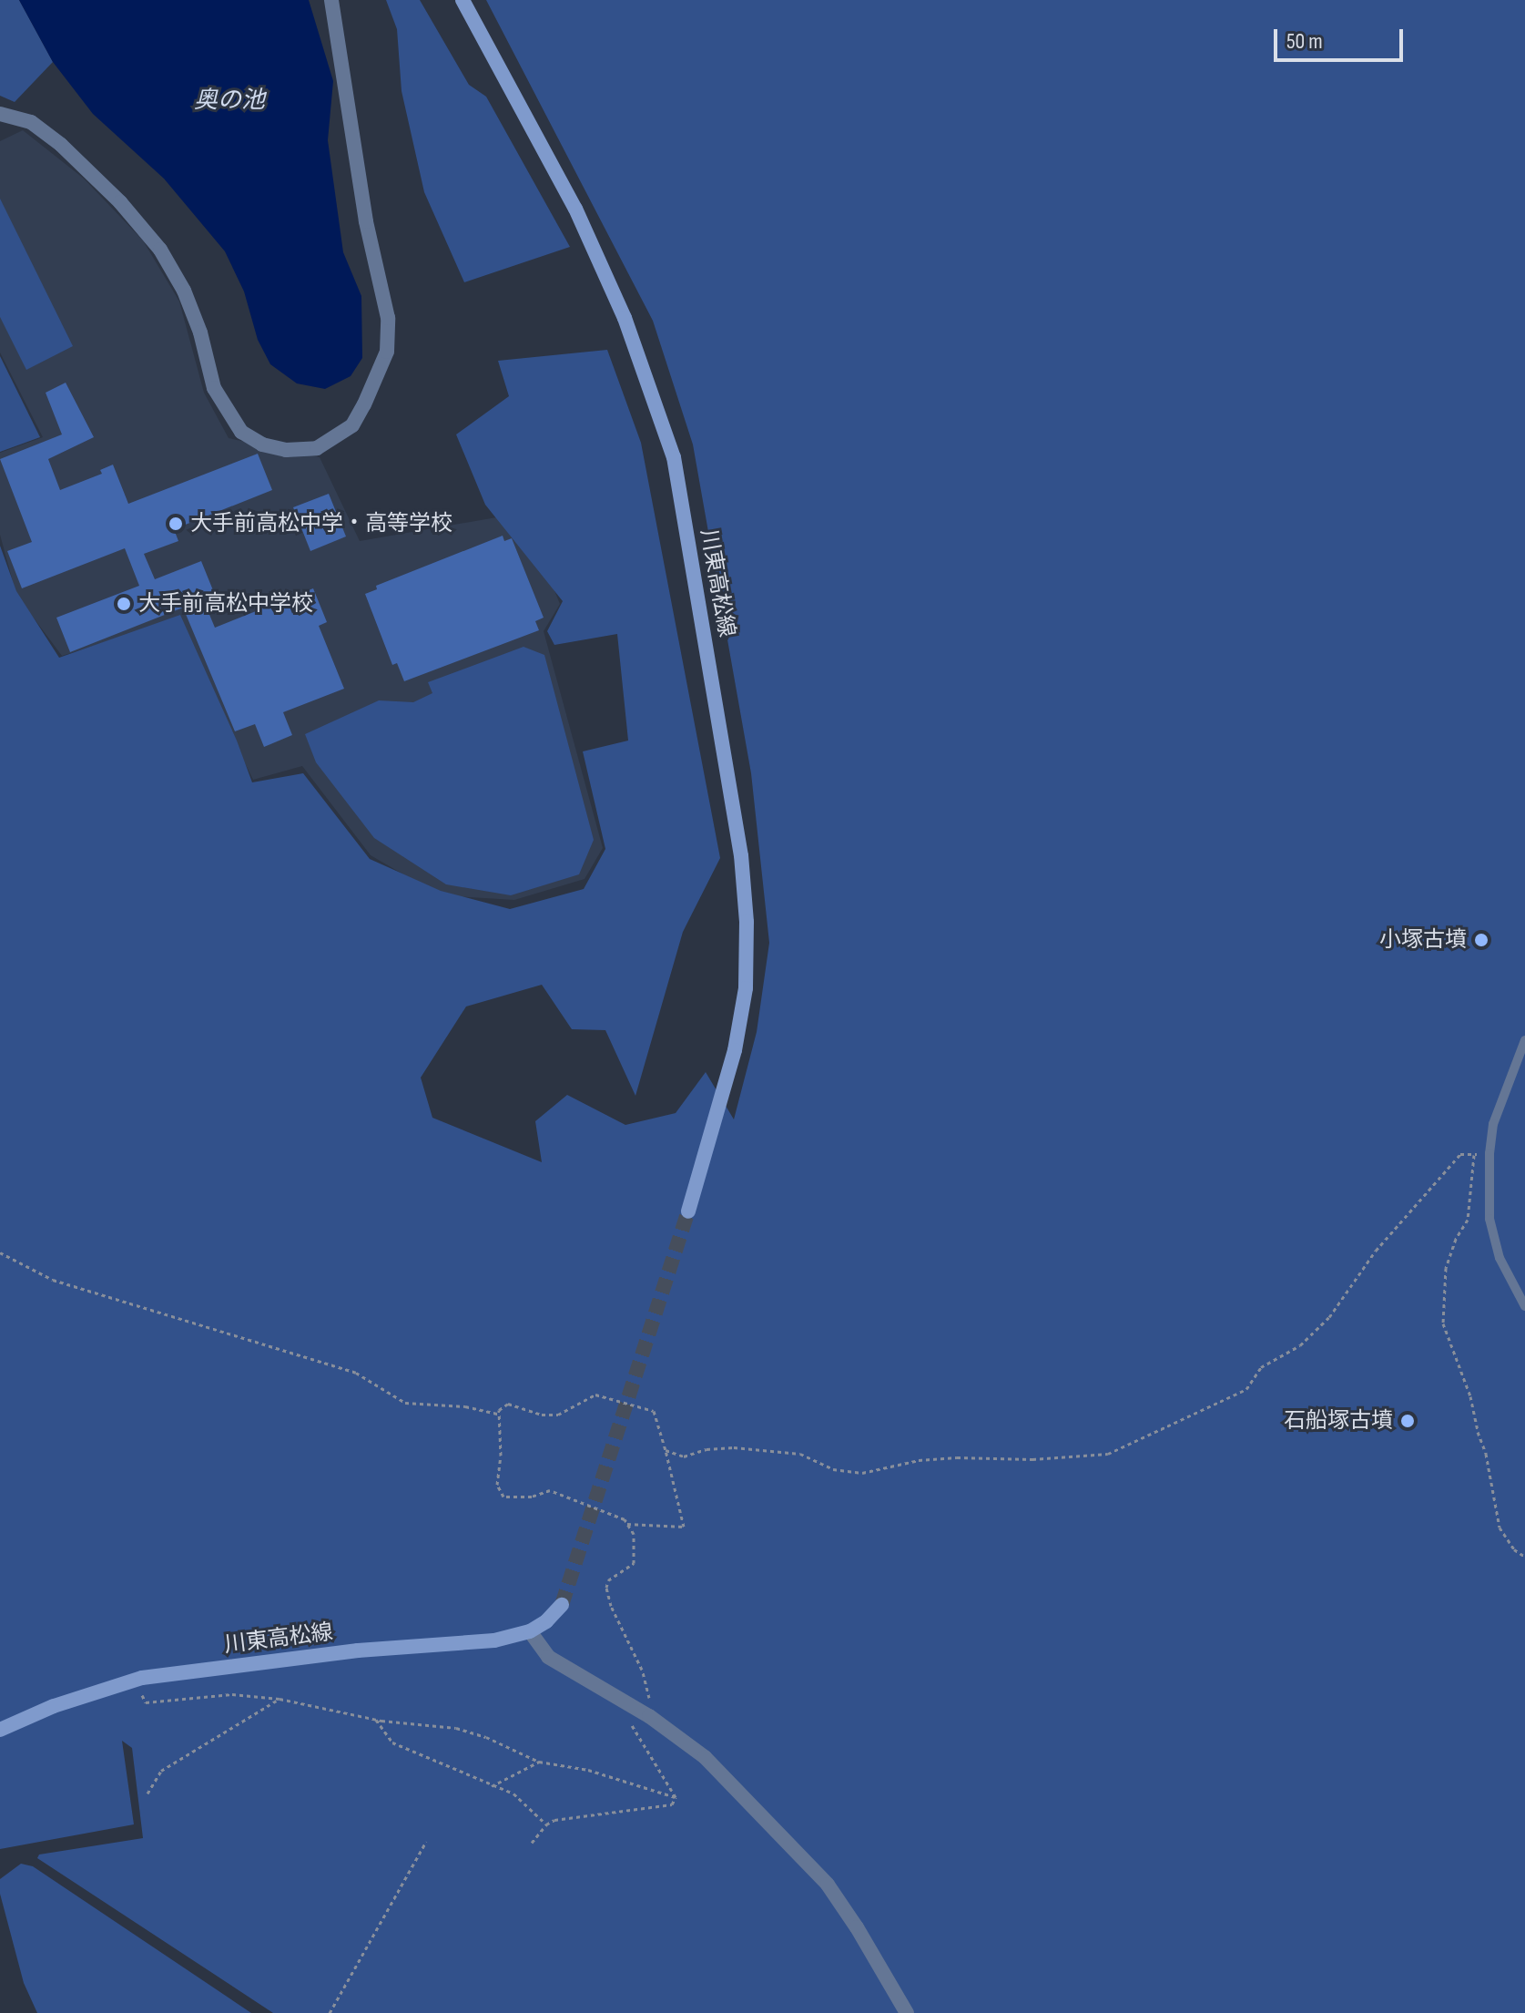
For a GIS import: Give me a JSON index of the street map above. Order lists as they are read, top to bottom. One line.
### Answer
{"streets":{"main road":["川東高松線"]},"water":["奥の池"],"places":["大手前高松中学・高等学校","大手前高松中学校","小塚古墳","石船塚古墳"],"scale_bar":"50 m"}
